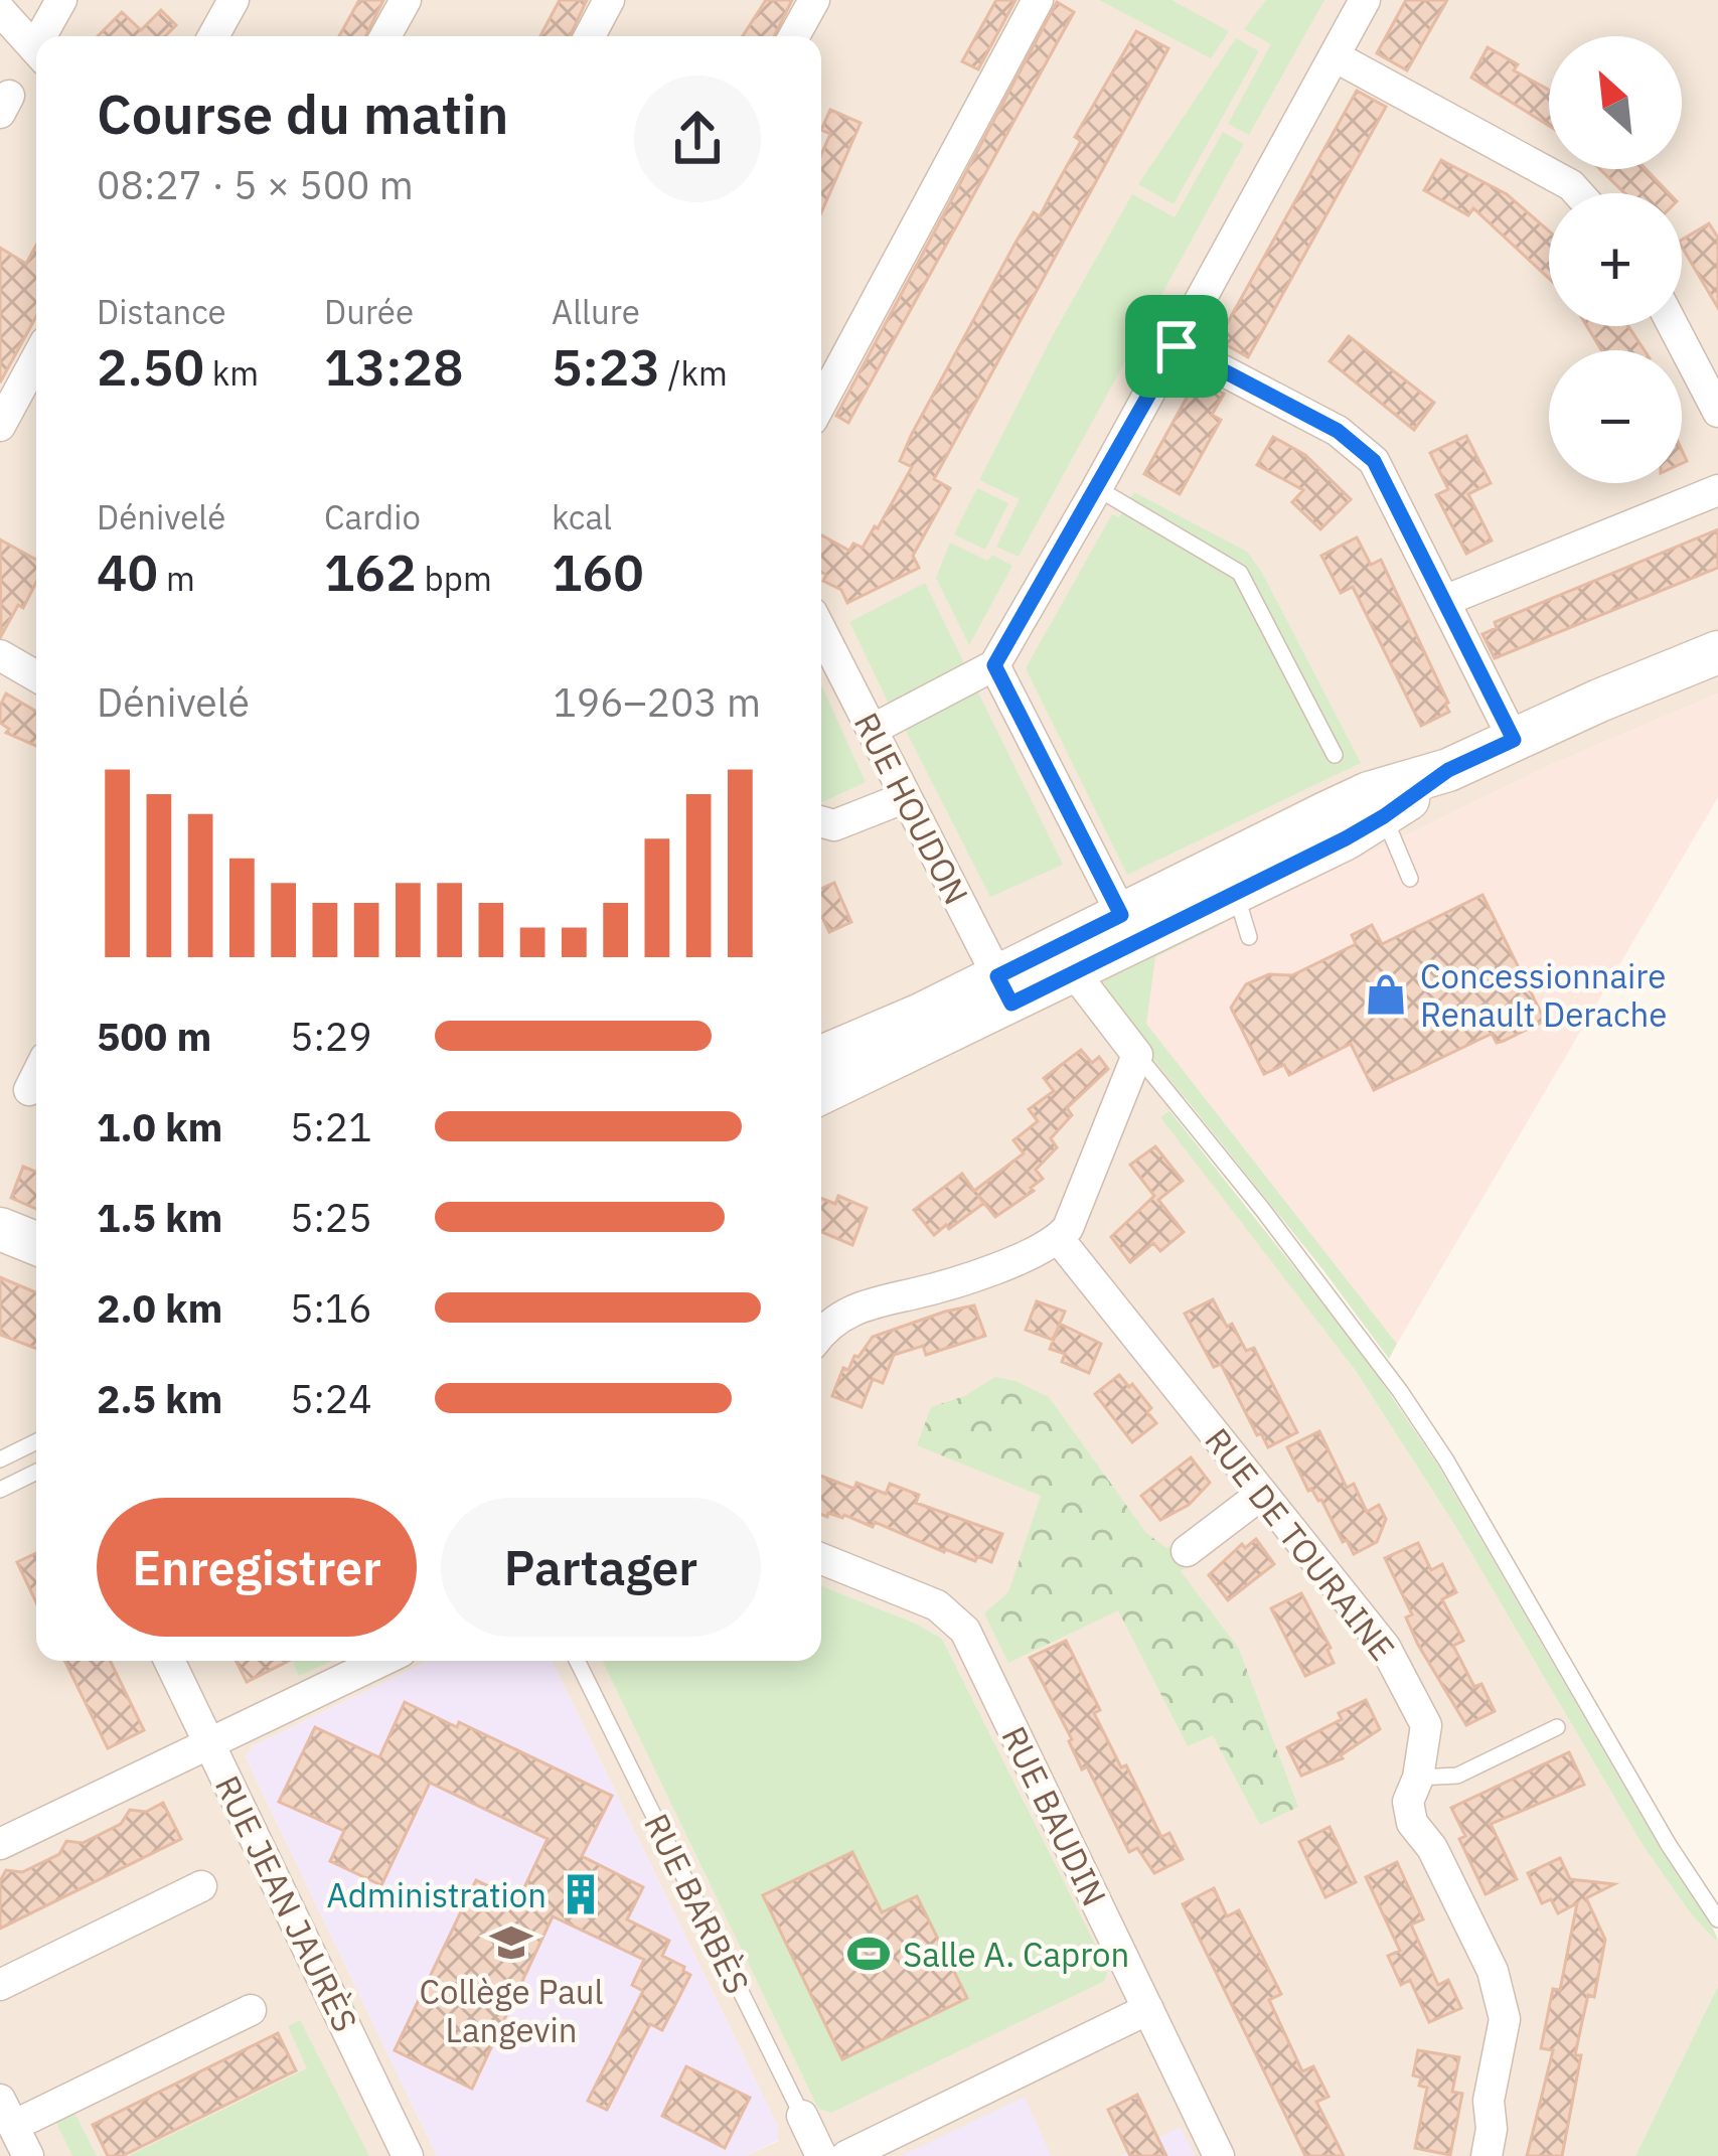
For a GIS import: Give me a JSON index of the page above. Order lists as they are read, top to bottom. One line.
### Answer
{"streets":{"street":["RUE HOUDON","RUE DE TOURAINE","RUE BAUDIN","RUE JEAN JAURÈS","RUE BARBÈS"]},"places":{"shop":["Concessionnaire Renault Derache"],"building":["Administration"],"school or university":["Collège Paul Langevin"],"sports":["Salle A. Capron"]},"north":"top left","page":{"map_buttons":["+","−"],"heading":["Course du matin","08:27 · 5 × 500 m"],"stats":[["Distance","2.50 km"],["Durée","13:28"],["Allure","5:23 /km"],["Dénivelé","40 m"],["Cardio","162 bpm"],["kcal","160"]],"chart":["Dénivelé","196–203 m"],"list":[{"name":"500 m","note":"5:29"},{"name":"1.0 km","note":"5:21"},{"name":"1.5 km","note":"5:25"},{"name":"2.0 km","note":"5:16"},{"name":"2.5 km","note":"5:24"}],"buttons":["Enregistrer","Partager"]}}
